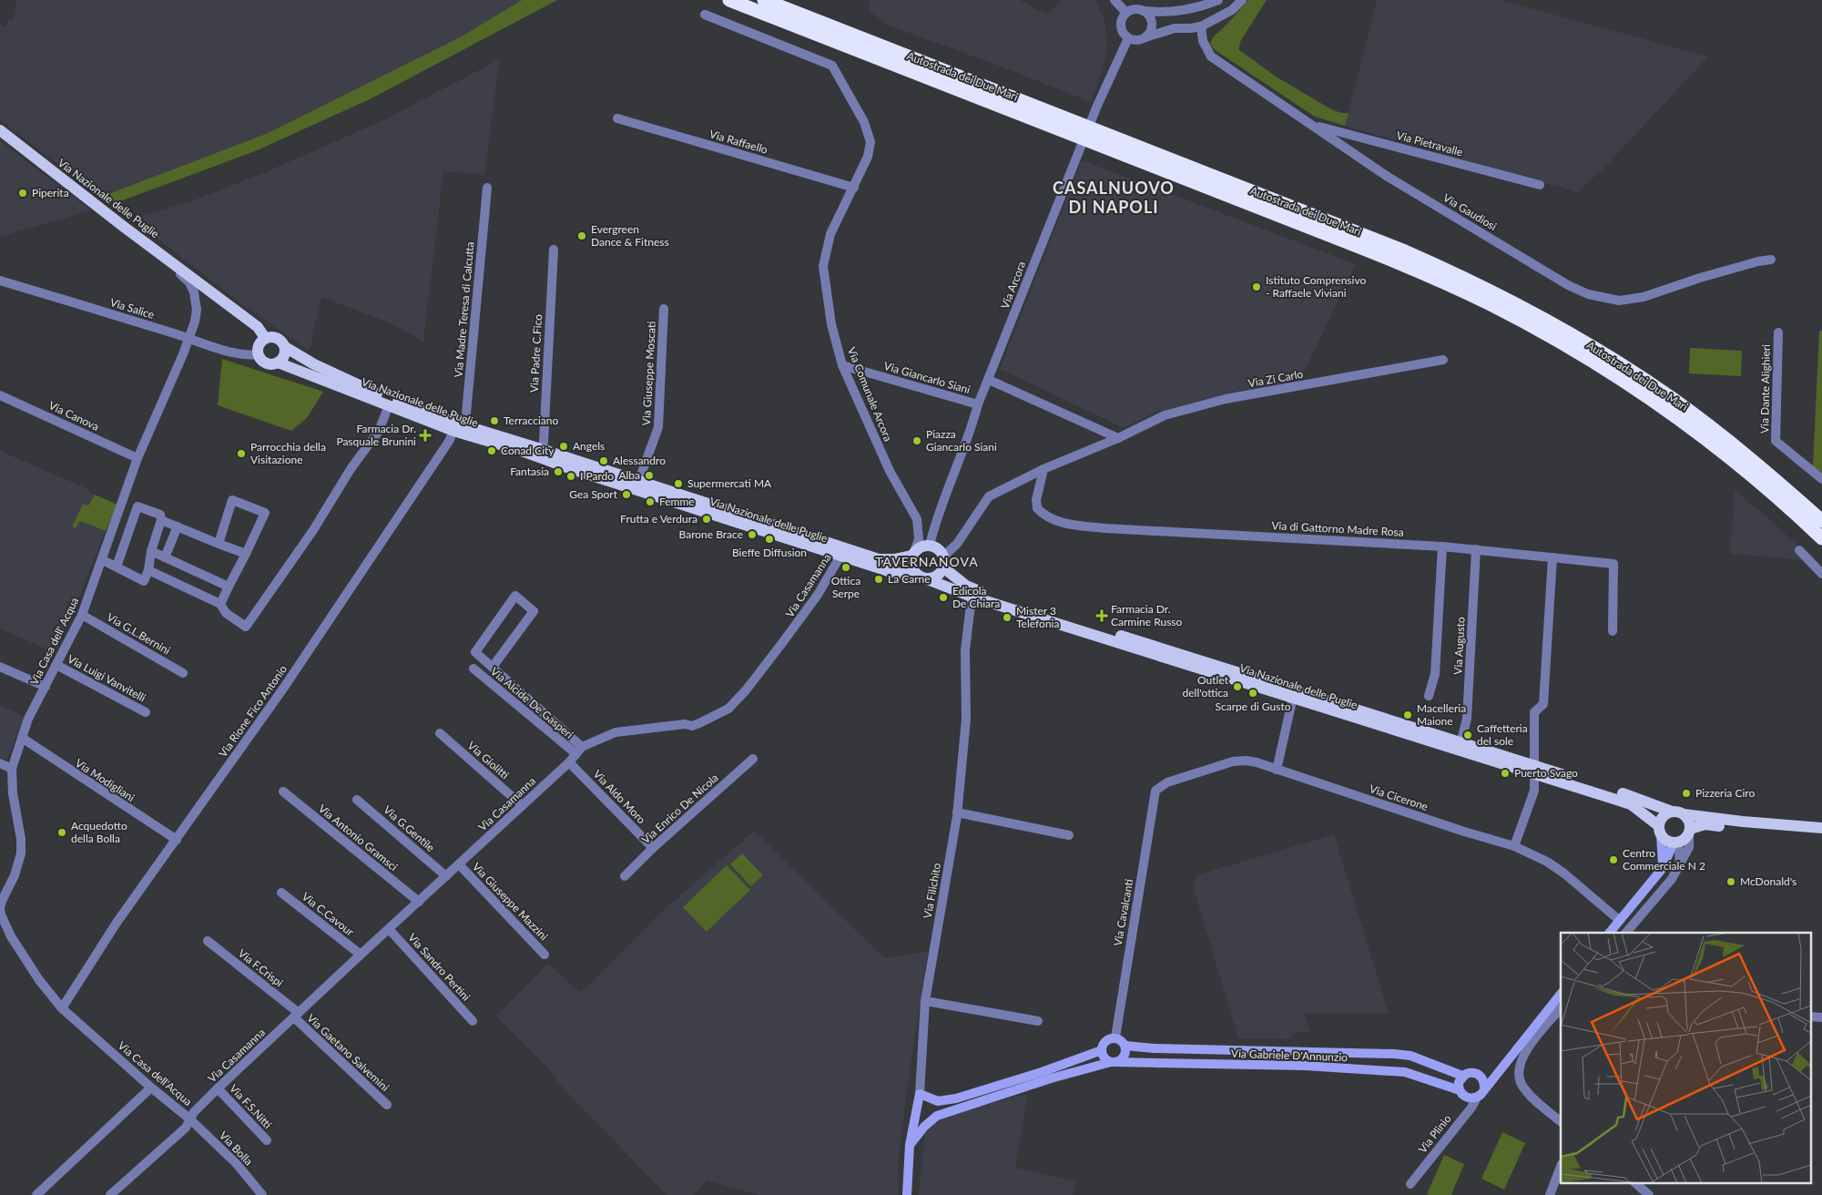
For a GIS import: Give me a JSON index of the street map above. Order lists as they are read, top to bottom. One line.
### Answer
{"streets":{"highway":["Autostrada dei Due Mari"],"main road":["Via Nazionale delle Puglie"],"street":["Via Raffaello","Via Pietravalle","Via Gaudiosi","Via Arcora","Via Salice","Via Madre Teresa di Calcutta","Via Padre C.Fico","Via Giuseppe Moscati","Via Giancarlo Siani","Via Zi Carlo","Via Dante Alighieri","Via Comunale Arcora","Via Canova","Via di Gattorno Madre Rosa","Via Casamanna","Via G.L.Bernini","Via Casa dell' Acqua","Via Augusto","Via Luigi Vanvitelli","Via Alcide De Gasperi","Via Rione Fico Antonio","Via Giolitti","Via Modigliani","Via Aldo Moro","Via Cicerone","Via Enrico De Nicola","Via G.Gentile","Via Antonio Gramsci","Via Filichito","Via Giuseppe Mazzini","Via Cavalcanti","Via C.Cavour","Via Sandro Pertini","Via F.Crispi","Via Gaetano Salvemini","Via Gabriele D'Annunzio","Via Casa dell'Acqua","Via F.S.Nitti","Via Plinio","Via Bolla"]},"crossings":[["Via Raffaello","Via Comunale Arcora"],["Via Pietravalle","Via Gaudiosi"],["Via Nazionale delle Puglie","Via Arcora"],["Via Nazionale delle Puglie","Via Salice"],["Via Nazionale delle Puglie","Via Madre Teresa di Calcutta"],["Via Nazionale delle Puglie","Via Padre C.Fico"],["Via Nazionale delle Puglie","Via Giuseppe Moscati"],["Via Nazionale delle Puglie","Via Zi Carlo"],["Via Nazionale delle Puglie","Via Comunale Arcora"],["Via Nazionale delle Puglie","Via Casamanna"],["Via Nazionale delle Puglie","Via Casa dell' Acqua"],["Via Nazionale delle Puglie","Via Augusto"],["Via Nazionale delle Puglie","Via Rione Fico Antonio"],["Via Nazionale delle Puglie","Via Filichito"],["Via Arcora","Via Giancarlo Siani"],["Via Arcora","Via Zi Carlo"],["Via Arcora","Via Comunale Arcora"],["Via Salice","Via Casa dell' Acqua"],["Via Madre Teresa di Calcutta","Via Rione Fico Antonio"],["Via Giancarlo Siani","Via Comunale Arcora"],["Via Zi Carlo","Via Comunale Arcora"],["Via Zi Carlo","Via di Gattorno Madre Rosa"],["Via Canova","Via Casa dell' Acqua"],["Via di Gattorno Madre Rosa","Via Augusto"],["Via Casamanna","Via Alcide De Gasperi"],["Via Casamanna","Via Giolitti"],["Via Casamanna","Via Aldo Moro"],["Via Casamanna","Via G.Gentile"],["Via Casamanna","Via Antonio Gramsci"],["Via Casamanna","Via Giuseppe Mazzini"],["Via Casamanna","Via C.Cavour"],["Via Casamanna","Via Sandro Pertini"],["Via Casamanna","Via F.Crispi"],["Via Casamanna","Via Gaetano Salvemini"],["Via Casamanna","Via Casa dell'Acqua"],["Via Casamanna","Via F.S.Nitti"],["Via Casamanna","Via Bolla"],["Via G.L.Bernini","Via Casa dell' Acqua"],["Via Casa dell' Acqua","Via Luigi Vanvitelli"],["Via Casa dell' Acqua","Via Rione Fico Antonio"],["Via Casa dell' Acqua","Via Modigliani"],["Via Casa dell' Acqua","Via Casa dell'Acqua"],["Via Rione Fico Antonio","Via Modigliani"],["Via Rione Fico Antonio","Via Casa dell'Acqua"],["Via Aldo Moro","Via Enrico De Nicola"],["Via Cicerone","Via Cavalcanti"],["Via Filichito","Via Gabriele D'Annunzio"],["Via Cavalcanti","Via Gabriele D'Annunzio"],["Via F.Crispi","Via Gaetano Salvemini"],["Via Gabriele D'Annunzio","Via Plinio"],["Via Casa dell'Acqua","Via Bolla"]],"districts":["CASALNUOVO DI NAPOLI","TAVERNANOVA"],"places":{"other":["Piperita","Evergreen Dance & Fitness","Istituto Comprensivo - Raffaele Viviani","Terracciano","Piazza Giancarlo Siani","Angels","Conad City","Parrocchia della Visitazione","Alessandro","Fantasia","Alba","I Pardo","Supermercati MA","Gea Sport","Femme","Frutta e Verdura","Barone Brace","Bieffe Diffusion","Ottica Serpe","La Carne","Edicola De Chiara","Mister 3 Telefonia","Outlet dell'ottica","Scarpe di Gusto","Macelleria Maione","Caffetteria del sole","Puerto Svago","Pizzeria Ciro","Acquedotto della Bolla","Centro Commerciale N 2","McDonald's"],"health":["Farmacia Dr. Pasquale Brunini","Farmacia Dr. Carmine Russo"]}}
